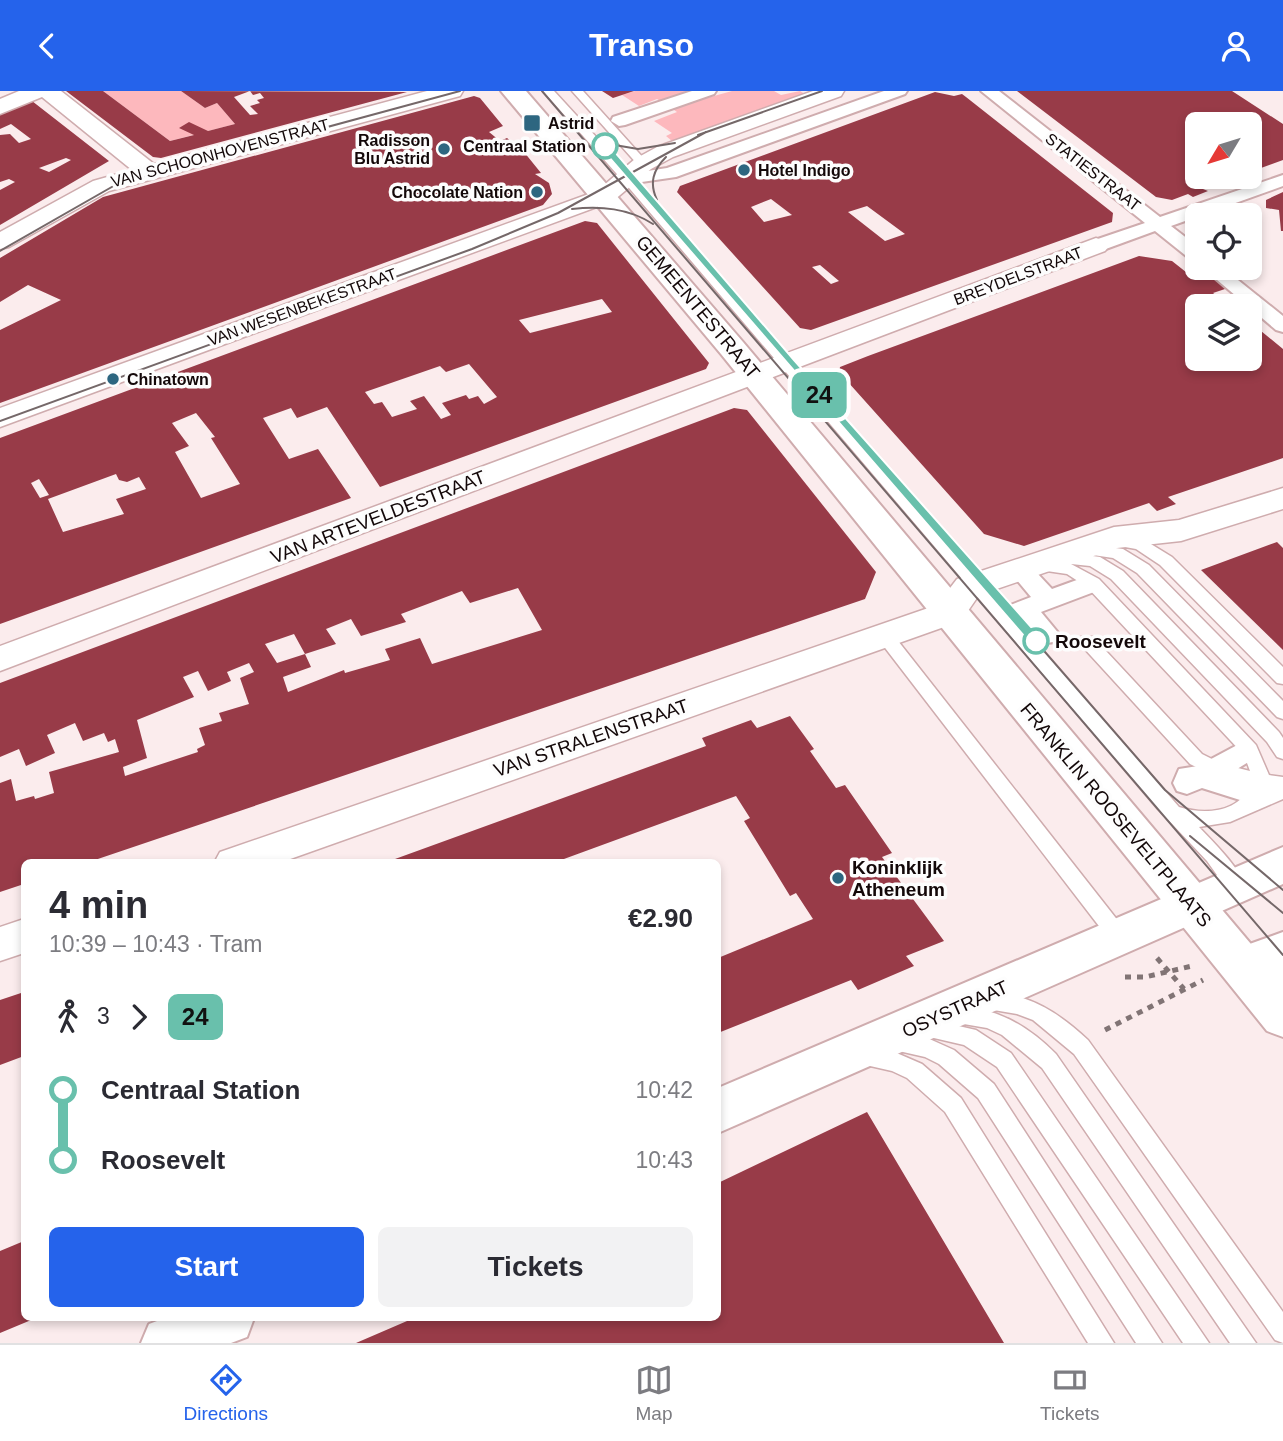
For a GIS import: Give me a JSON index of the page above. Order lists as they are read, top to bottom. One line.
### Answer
{"streets":{"main road":["GEMEENTESTRAAT","FRANKLIN ROOSEVELTPLAATS","OSYSTRAAT"],"street":["VAN SCHOONHOVENSTRAAT","STATIESTRAAT","BREYDELSTRAAT","VAN WESENBEKESTRAAT","VAN ARTEVELDESTRAAT","VAN STRALENSTRAAT"]},"crossings":[["STATIESTRAAT","BREYDELSTRAAT"],["BREYDELSTRAAT","GEMEENTESTRAAT"],["BREYDELSTRAAT","VAN ARTEVELDESTRAAT"],["VAN WESENBEKESTRAAT","GEMEENTESTRAAT"],["GEMEENTESTRAAT","VAN ARTEVELDESTRAAT"],["GEMEENTESTRAAT","VAN STRALENSTRAAT"],["GEMEENTESTRAAT","FRANKLIN ROOSEVELTPLAATS"],["VAN STRALENSTRAAT","FRANKLIN ROOSEVELTPLAATS"],["FRANKLIN ROOSEVELTPLAATS","OSYSTRAAT"]],"places":{"transit":["Astrid"],"other":["Centraal Station","Radisson Blu Astrid","Hotel Indigo","Chocolate Nation","Chinatown","Roosevelt","Koninklijk Atheneum"]},"lines":["tram line 24"],"north":"bottom left","page":{"header":"Transo","on_map":"24","heading":["4 min","10:39 – 10:43 · Tram","€2.90"],"legs":["3","24"],"list":[{"name":"Centraal Station","value":"10:42"},{"name":"Roosevelt","value":"10:43"}],"buttons":["Start","Tickets"],"tabs":["Directions","Map","Tickets"]}}
